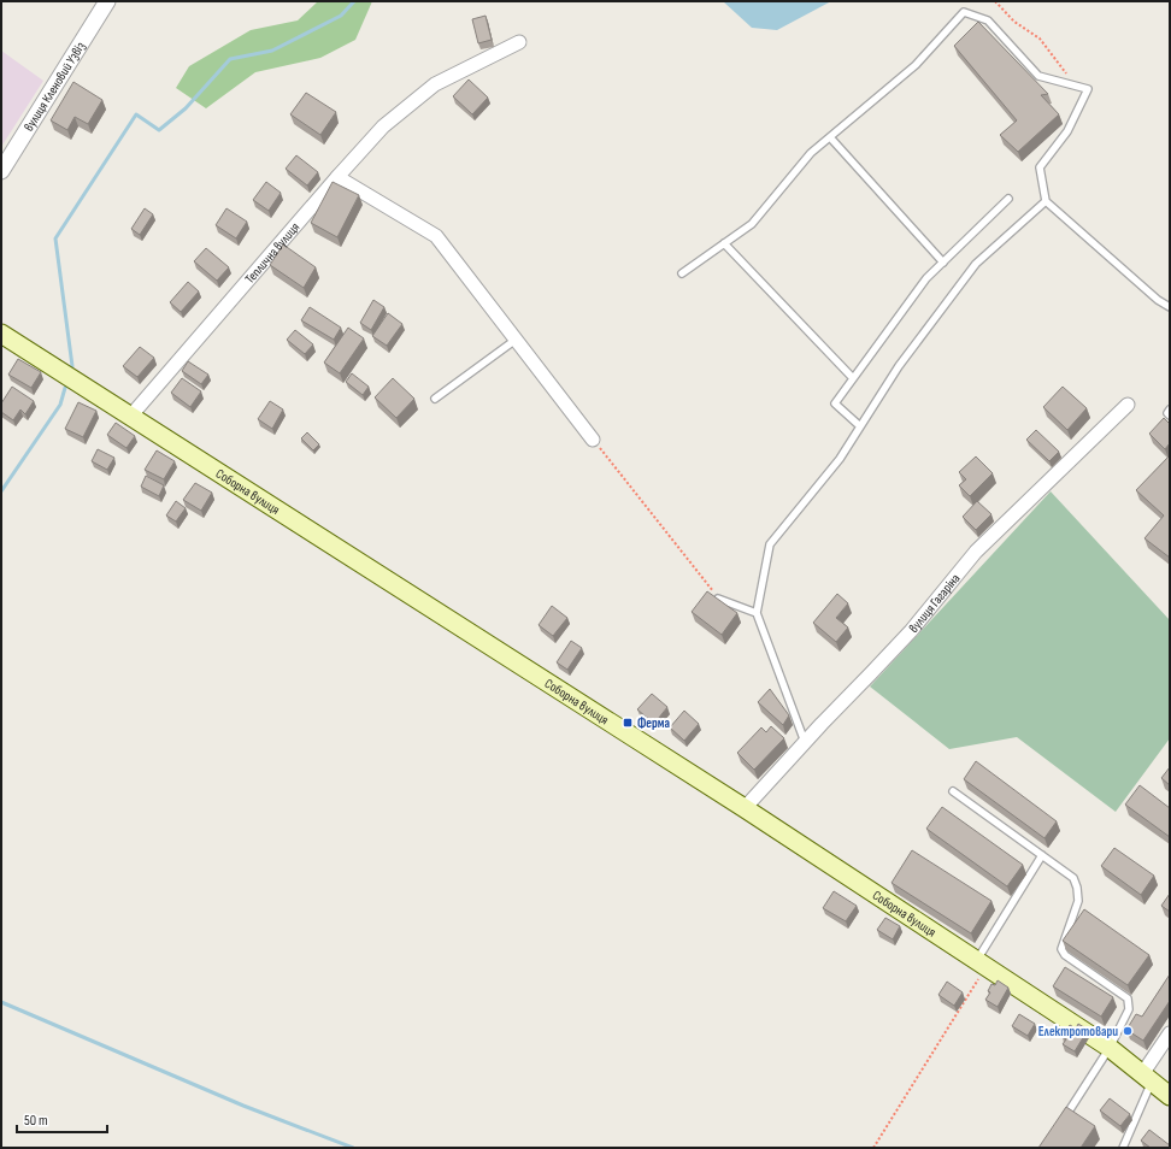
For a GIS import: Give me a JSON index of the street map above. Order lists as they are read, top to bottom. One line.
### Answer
{"streets":{"main road":["Соборна вулиця"],"street":["вулиця Кленовий Узвіз","Теплична вулиця","вулиця Гагаріна"]},"crossings":[["Теплична вулиця","Соборна вулиця"],["Соборна вулиця","вулиця Гагаріна"]],"places":{"transit":["Ферма"],"other":["Електротовари"]},"scale_bar":"50 m"}
